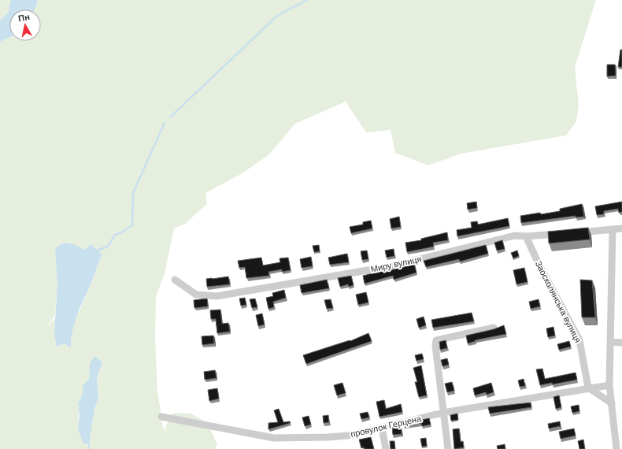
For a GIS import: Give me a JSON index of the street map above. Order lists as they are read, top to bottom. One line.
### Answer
{"streets":{"street":["Миру вулиця","Заосколянська вулиця","провулок Герцена"]},"crossings":[["Миру вулиця","Заосколянська вулиця"],["Заосколянська вулиця","провулок Герцена"]],"north":"top"}
